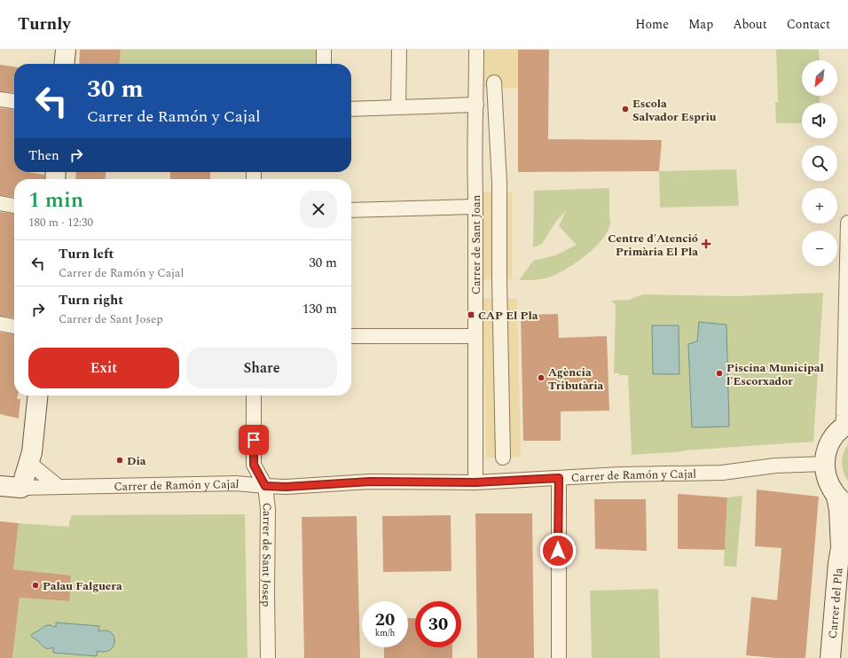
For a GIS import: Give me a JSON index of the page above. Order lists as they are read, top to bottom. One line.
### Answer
{"streets":{"main road":["Carrer de Ramón y Cajal","Carrer del Pla"],"street":["Carrer de Sant Joan","Carrer de Sant Josep"]},"crossings":[["Carrer de Sant Joan","Carrer de Ramón y Cajal"],["Carrer de Ramón y Cajal","Carrer de Sant Josep"],["Carrer de Ramón y Cajal","Carrer del Pla"]],"places":{"other":["Escola Salvador Espriu","Piscina Municipal l'Escorxador","Agència Tributària","Dia","Palau Falguera"],"health":["Centre d'Atenció Primària El Pla"],"transit":["CAP El Pla"]},"north":"bottom left","page":{"header":"Turnly","nav":["Home","Map","About","Contact"],"map_buttons":["+","−"],"turn":["30 m","Carrer de Ramón y Cajal"],"then":"Then","heading":["1 min","180 m · 12:30"],"list":[{"name":"Turn left","note":"Carrer de Ramón y Cajal","value":"30 m"},{"name":"Turn right","note":"Carrer de Sant Josep","value":"130 m"}],"buttons":["Exit","Share"],"speed":"20 km/h","limit":"30"}}
